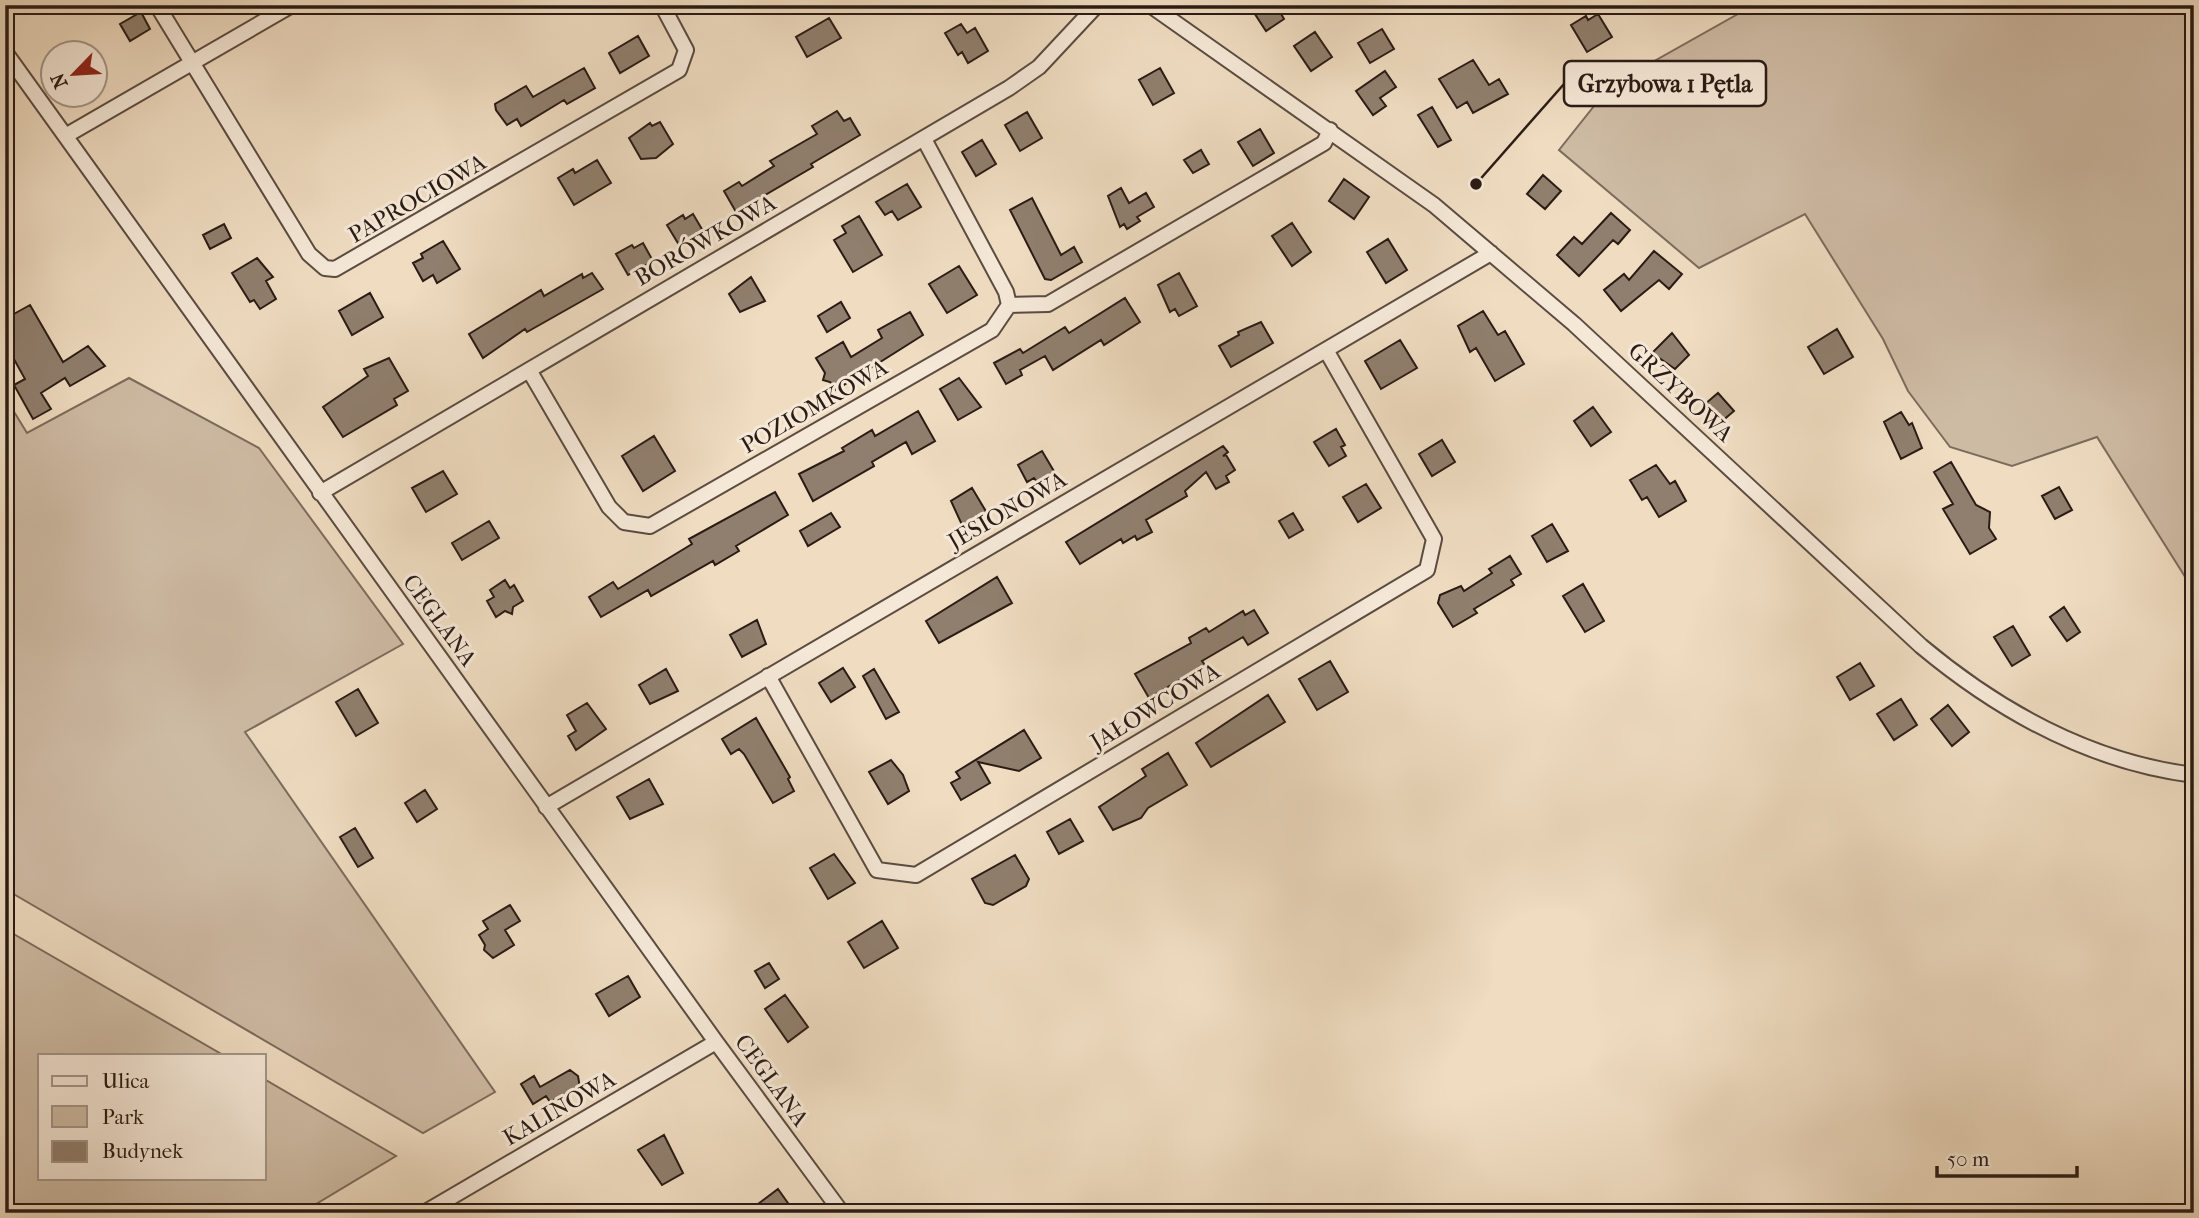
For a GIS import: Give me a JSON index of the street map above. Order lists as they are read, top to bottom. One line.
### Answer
{"streets":{"street":["PAPROCIOWA","BORÓWKOWA","GRZYBOWA","POZIOMKOWA","JESIONOWA","CEGLANA","JAŁOWCOWA","KALINOWA"]},"crossings":[["BORÓWKOWA","POZIOMKOWA"],["BORÓWKOWA","CEGLANA"],["GRZYBOWA","JESIONOWA"],["JESIONOWA","CEGLANA"],["JESIONOWA","JAŁOWCOWA"],["CEGLANA","KALINOWA"]],"places":["Grzybowa 1 Pętla"],"legend":["Ulica","Park","Budynek"],"scale_bar":"50 m","north":"bottom left"}
